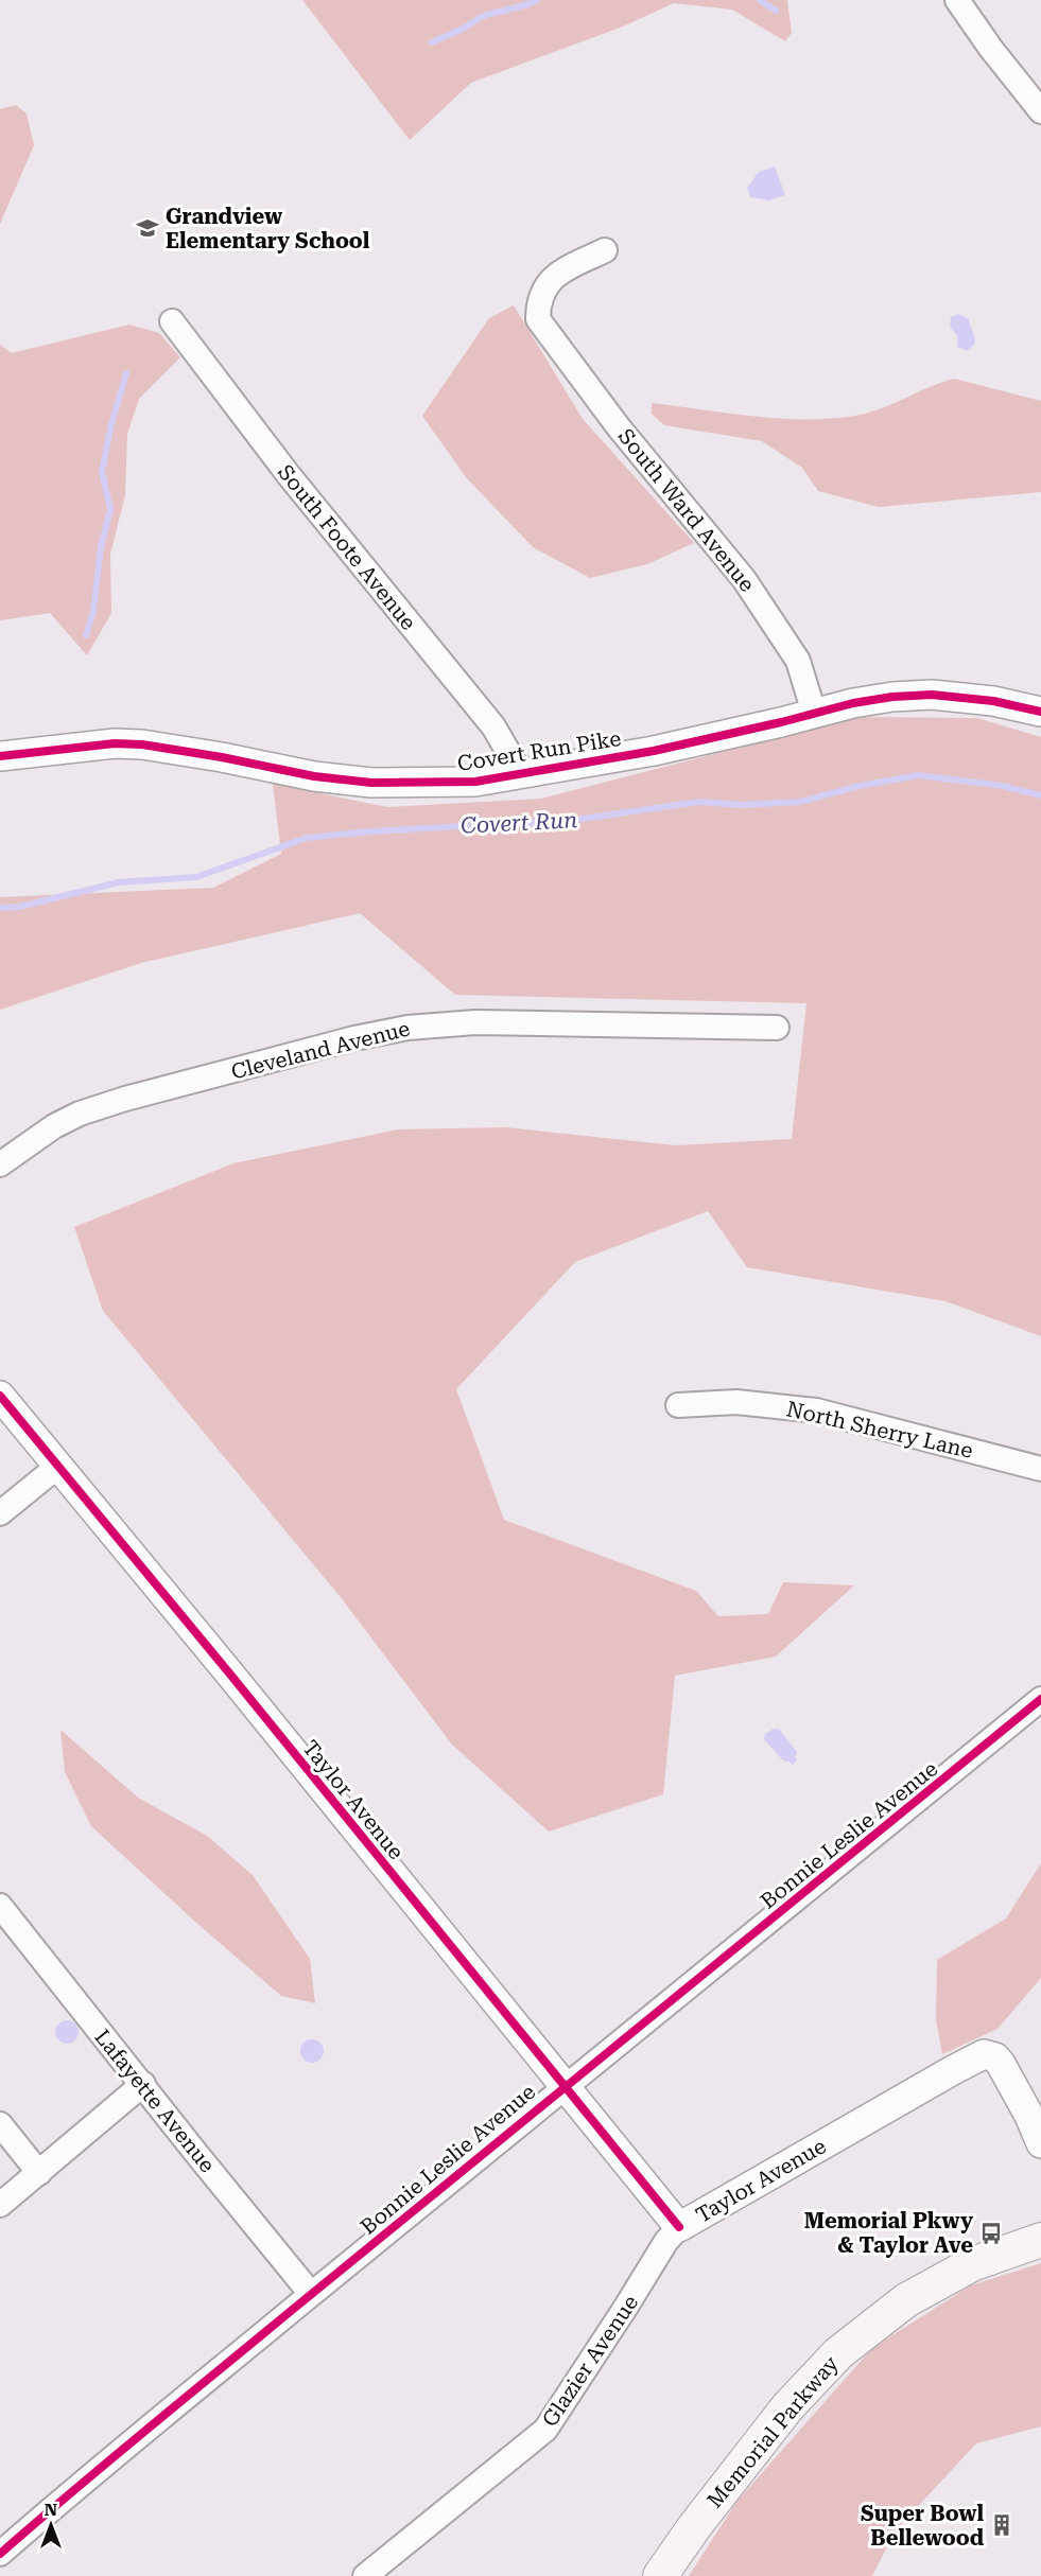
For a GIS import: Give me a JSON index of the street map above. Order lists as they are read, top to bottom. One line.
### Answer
{"streets":{"main road":["Memorial Parkway"],"street":["South Ward Avenue","South Foote Avenue","Covert Run Pike","Cleveland Avenue","North Sherry Lane","Taylor Avenue","Bonnie Leslie Avenue","Lafayette Avenue","Glazier Avenue"]},"crossings":[["South Ward Avenue","Covert Run Pike"],["South Foote Avenue","Covert Run Pike"],["Taylor Avenue","Bonnie Leslie Avenue"],["Taylor Avenue","Glazier Avenue"],["Bonnie Leslie Avenue","Lafayette Avenue"]],"water":["Covert Run"],"places":{"school or university":["Grandview Elementary School"],"bus stop":["Memorial Pkwy & Taylor Ave"],"building":["Super Bowl Bellewood"]},"north":"top"}
